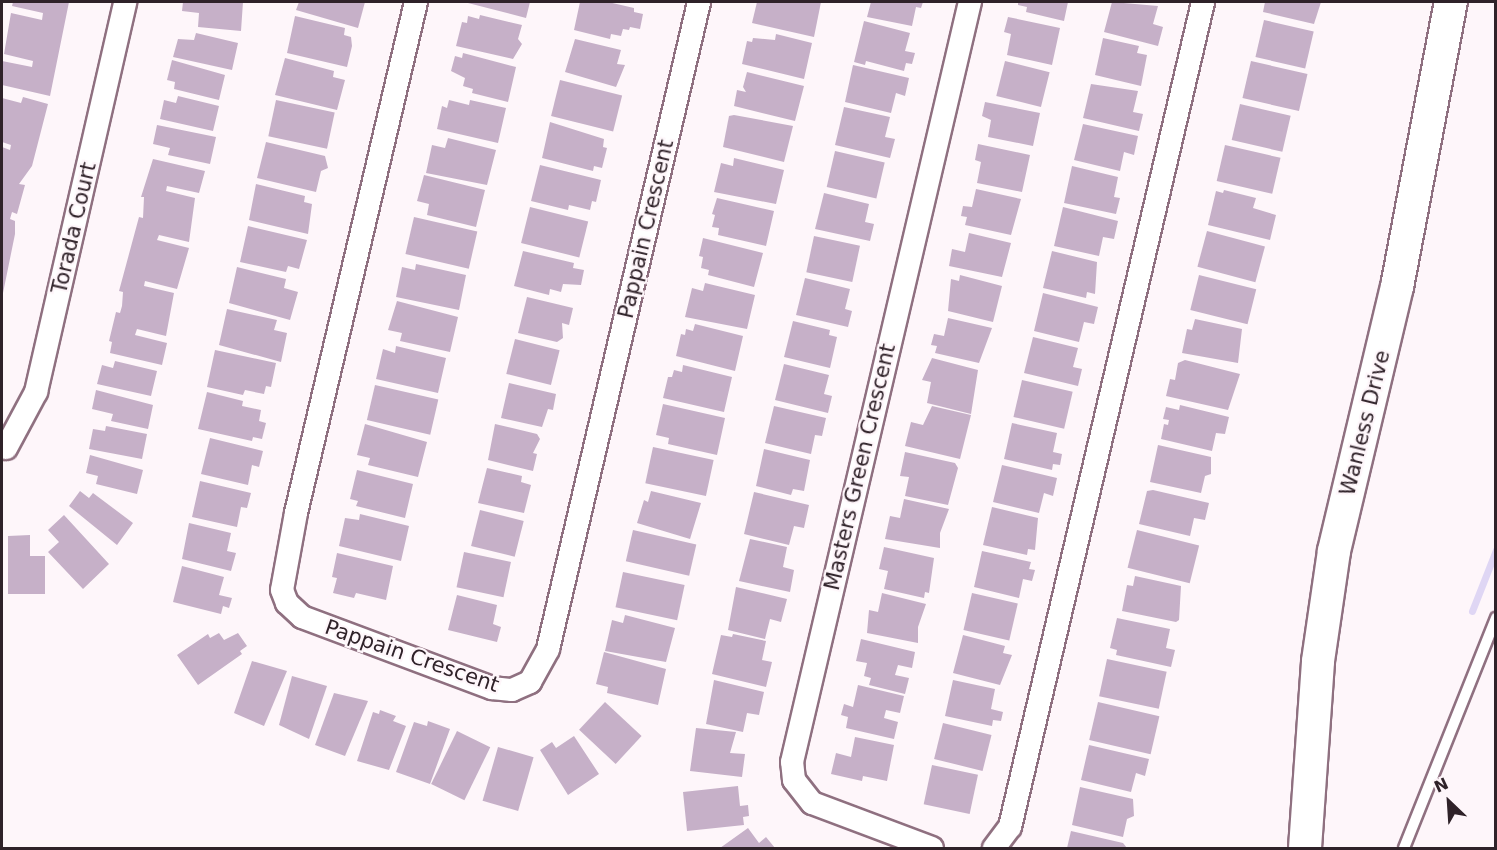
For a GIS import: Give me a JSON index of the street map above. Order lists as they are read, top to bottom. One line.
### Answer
{"streets":{"main road":["Wanless Drive"],"street":["Torada Court","Pappain Crescent","Masters Green Crescent"]},"north":"top left"}
